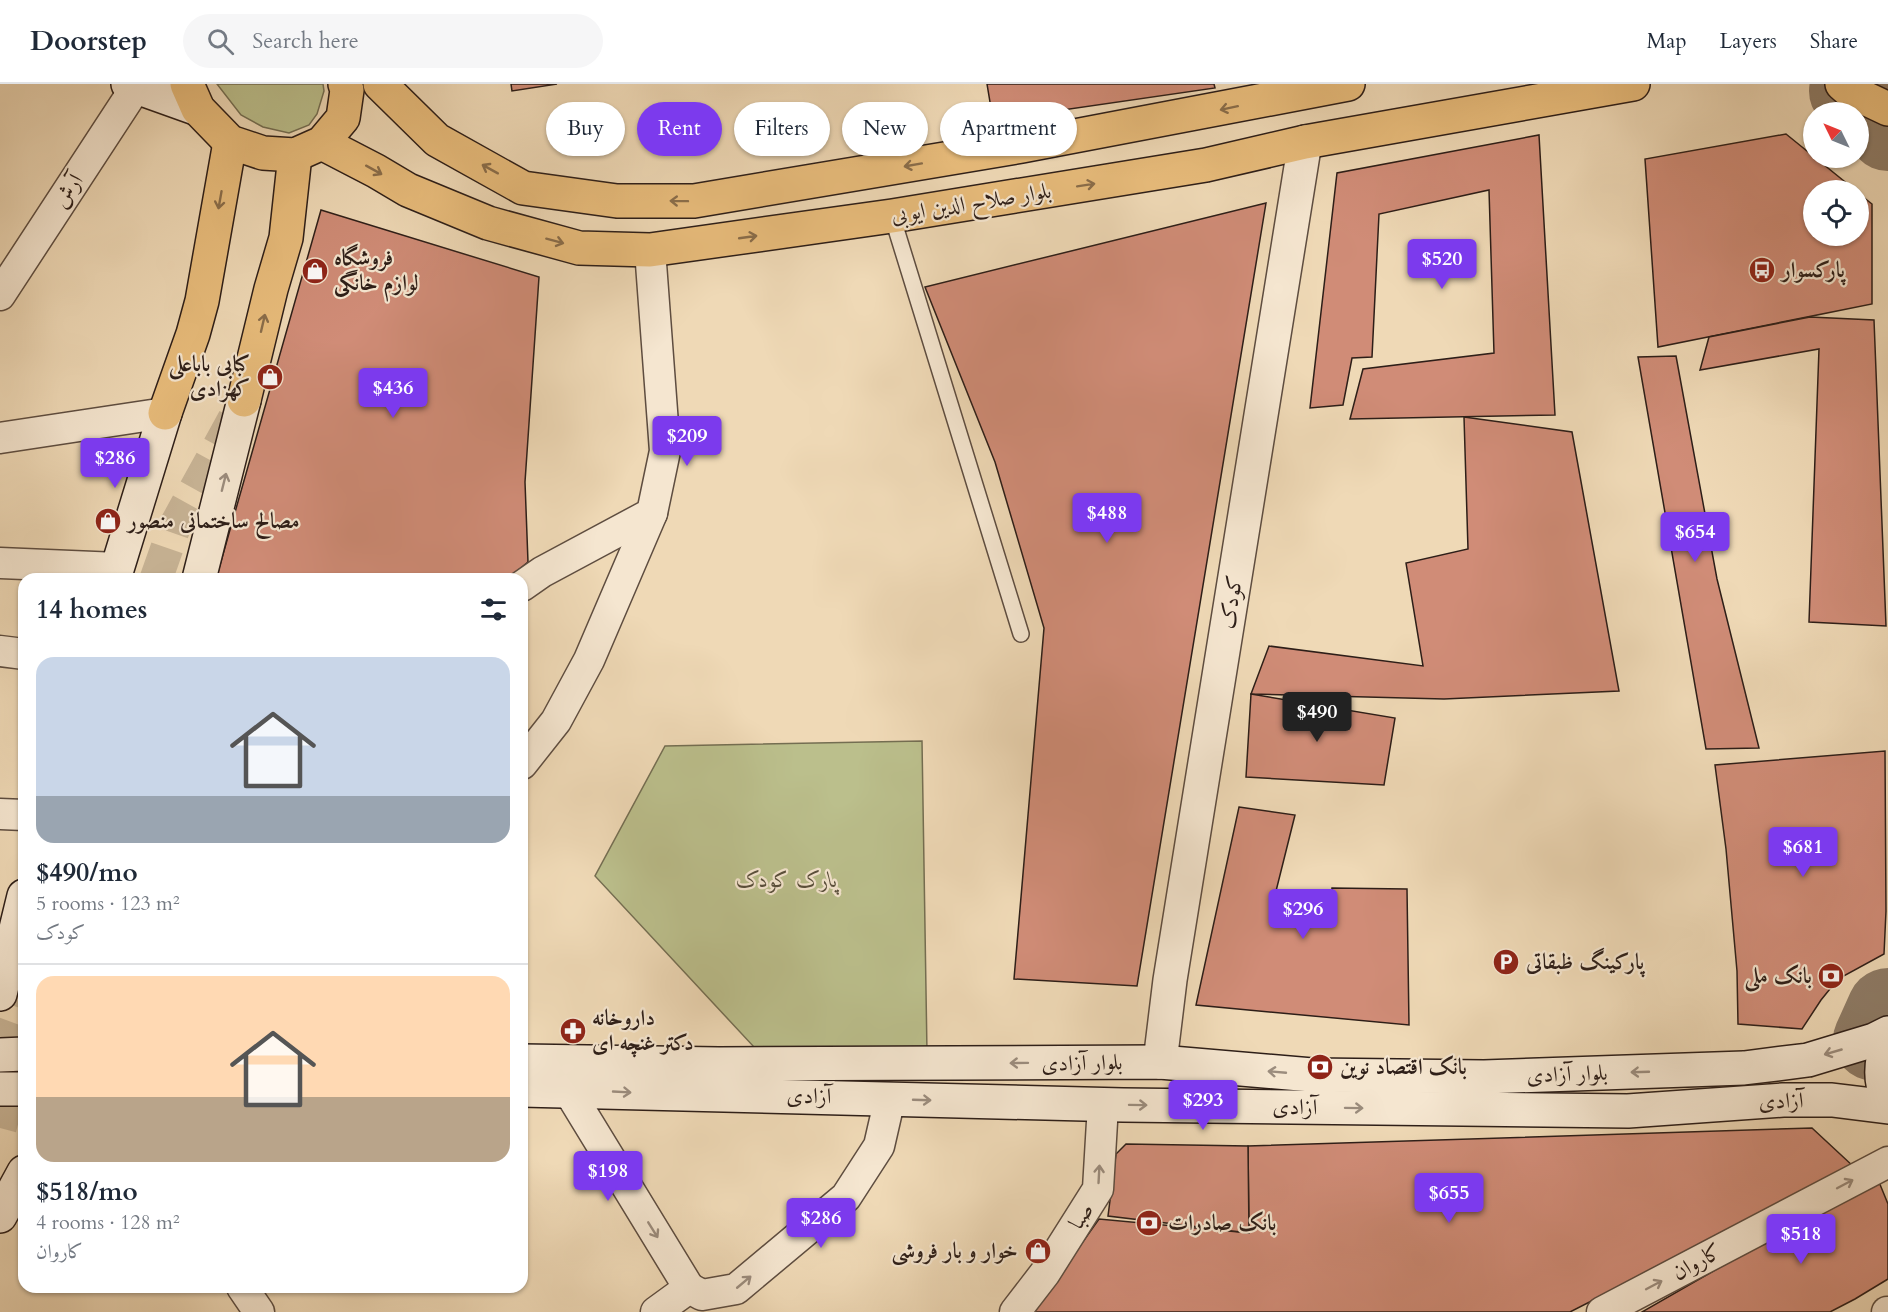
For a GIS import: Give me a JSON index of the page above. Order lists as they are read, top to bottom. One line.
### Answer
{"streets":{"main road":["بلوار صلاح الدین ایوبی","کودک","بلوار آزادی","آزادی"],"street":["آرش","صبا","کاروان"]},"crossings":[["بلوار صلاح الدین ایوبی","کودک"],["کودک","بلوار آزادی"],["آزادی","صبا"]],"one_way":["بلوار آزادی","آزادی","صبا","کاروان"],"parks":["پارک کودک"],"places":{"bus stop":["پارکسوار"],"shop":["فروشگاه لوازم خانگی","کبابی باباعلی کهزادی","مصالح ساختمانی منصور","خوار و بار فروشی"],"parking":["پارکینگ ظبقاتی"],"bank":["بانک ملی","بانک اقتصاد نوین","بانک صادرات"],"pharmacy":["داروخانه دکتر غنچه ای"]},"north":"top left","page":{"header":"Doorstep","search":"Search here","nav":["Map","Layers","Share"],"chip":["Buy","Rent","Filters","New","Apartment"],"price":["$520","$436","$209","$286","$488","$654","$490","$681","$296","$293","$198","$655","$286","$518"],"heading":"14 homes","list":[{"name":"$490/mo","note":"5 rooms · 123 m² · کودک"},{"name":"$518/mo","note":"4 rooms · 128 m² · کاروان"}]}}
